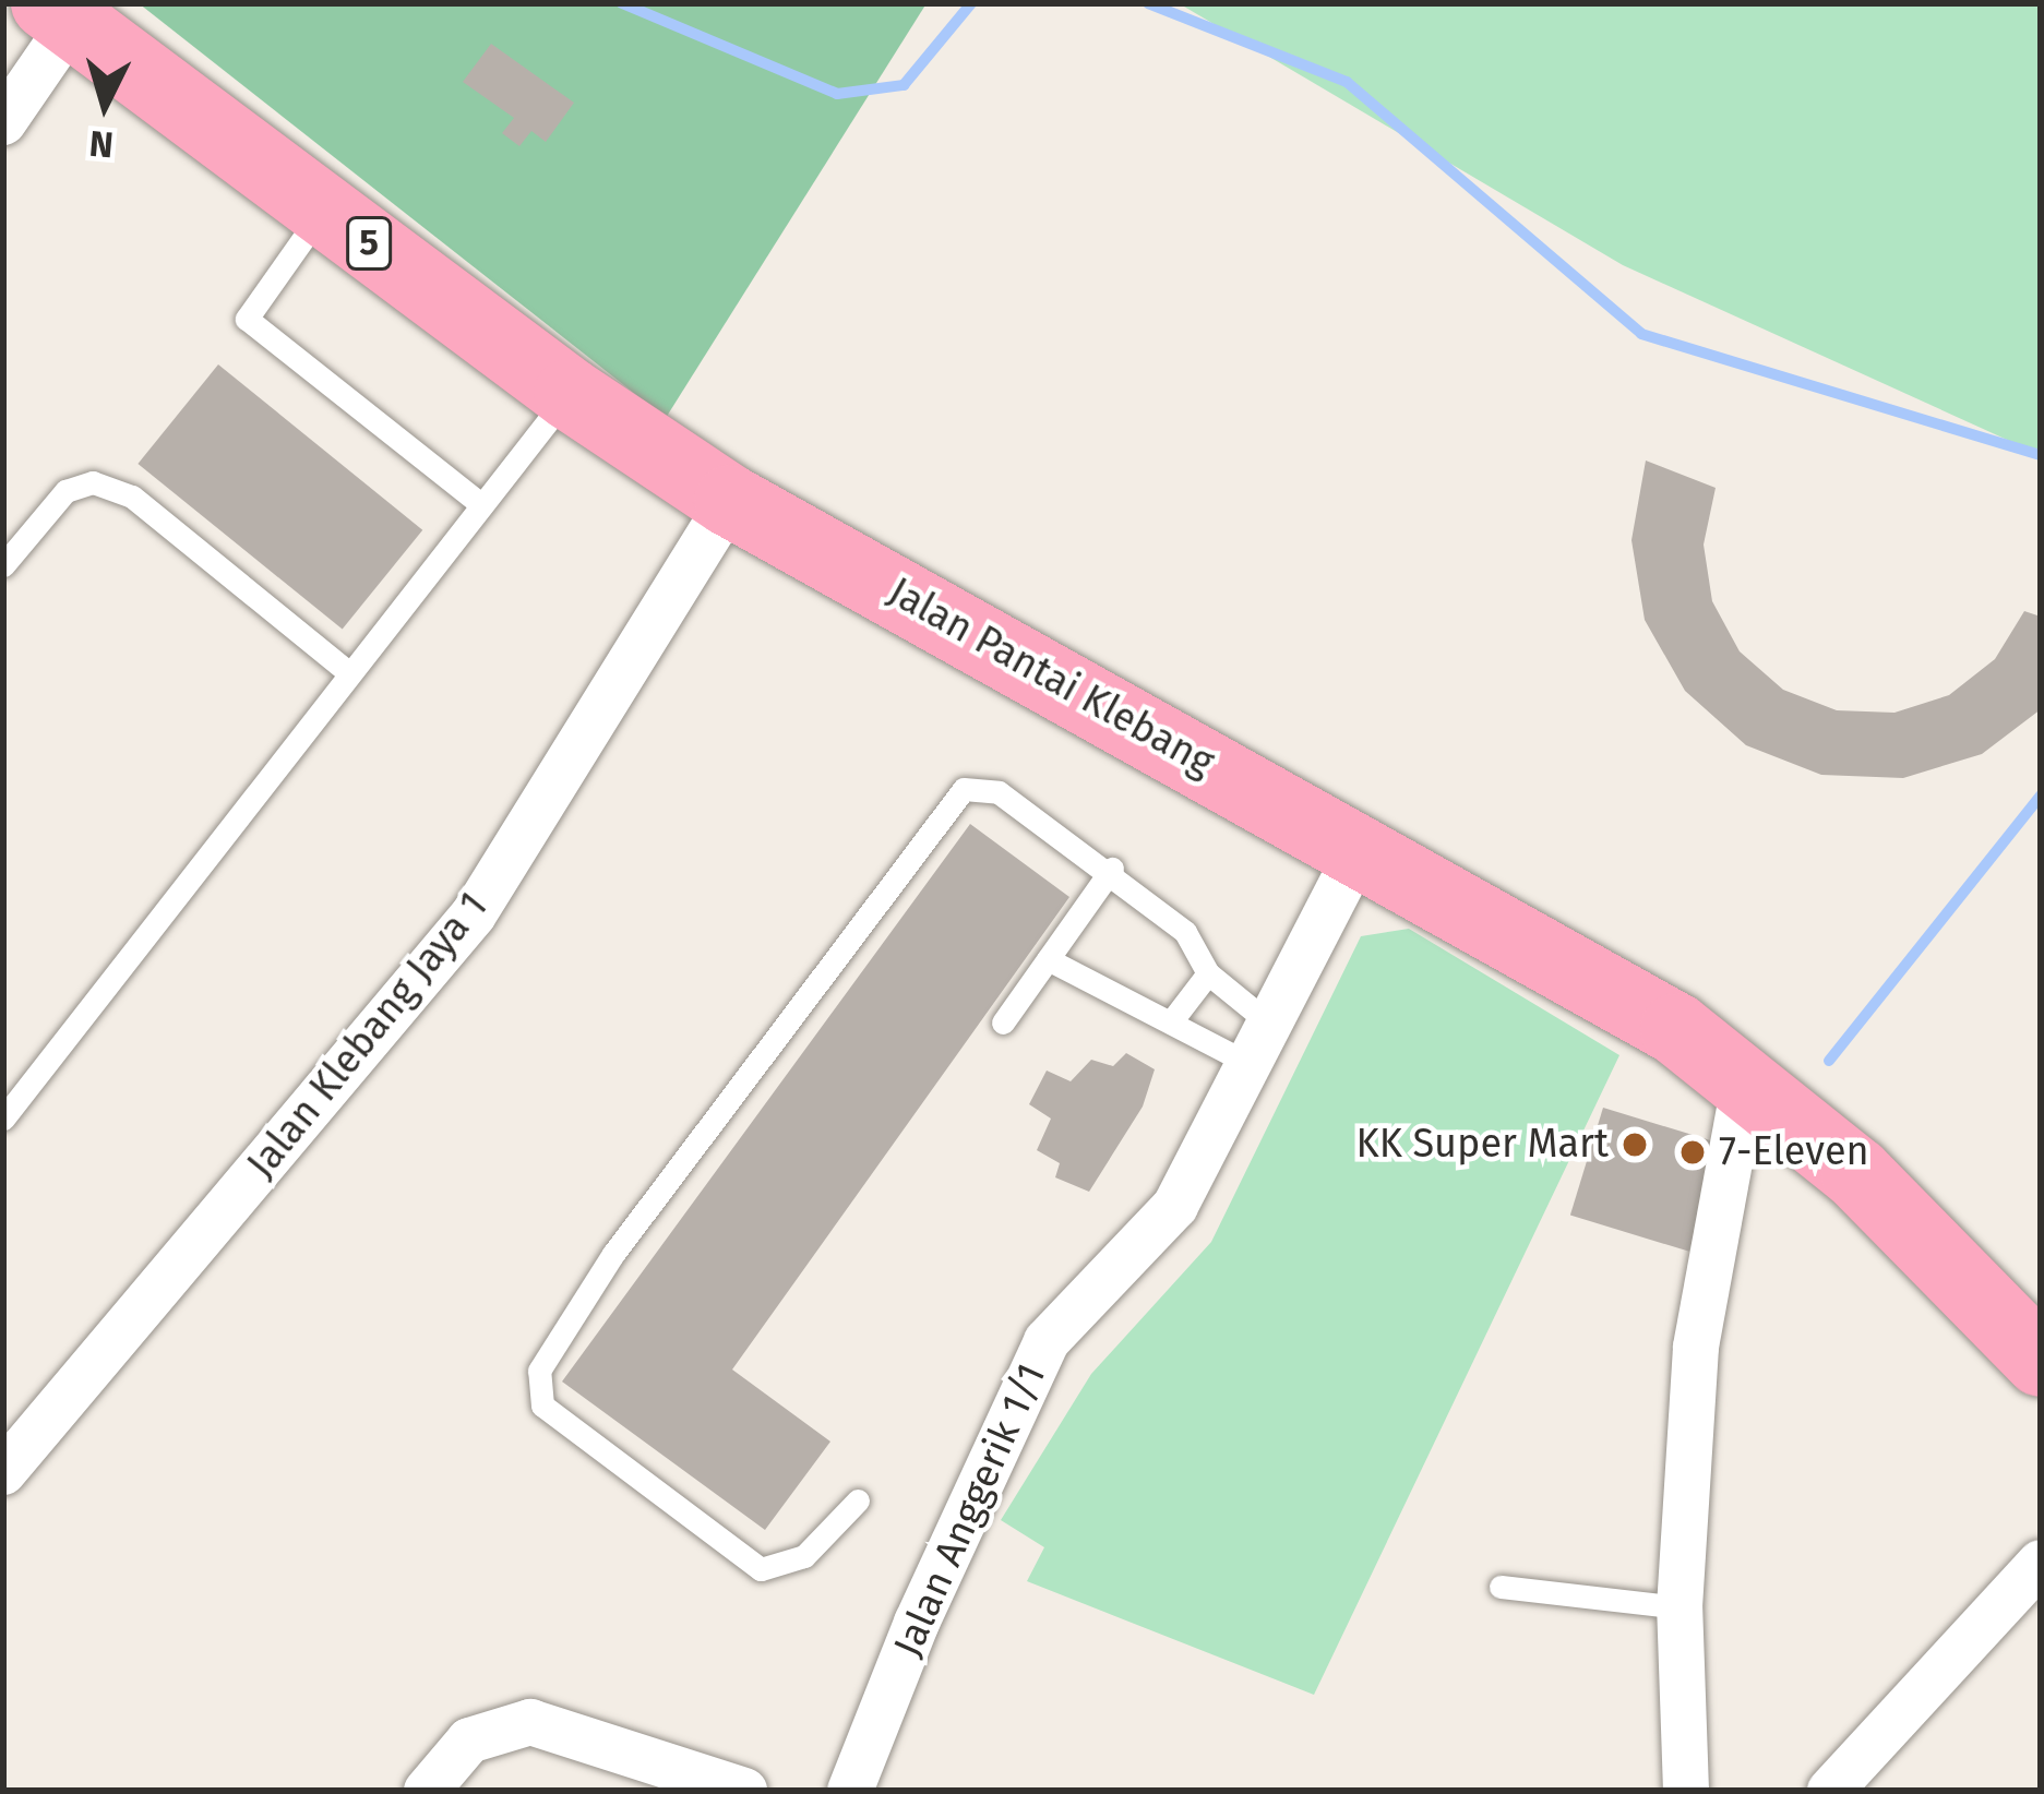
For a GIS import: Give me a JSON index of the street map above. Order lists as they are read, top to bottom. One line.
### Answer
{"streets":{"highway":["5","Jalan Pantai Klebang"],"street":["Jalan Klebang Jaya 1","Jalan Anggerik 1/1"]},"crossings":[["Jalan Pantai Klebang","Jalan Klebang Jaya 1"],["Jalan Pantai Klebang","Jalan Anggerik 1/1"]],"places":["KK Super Mart","7-Eleven"],"north":"bottom"}
